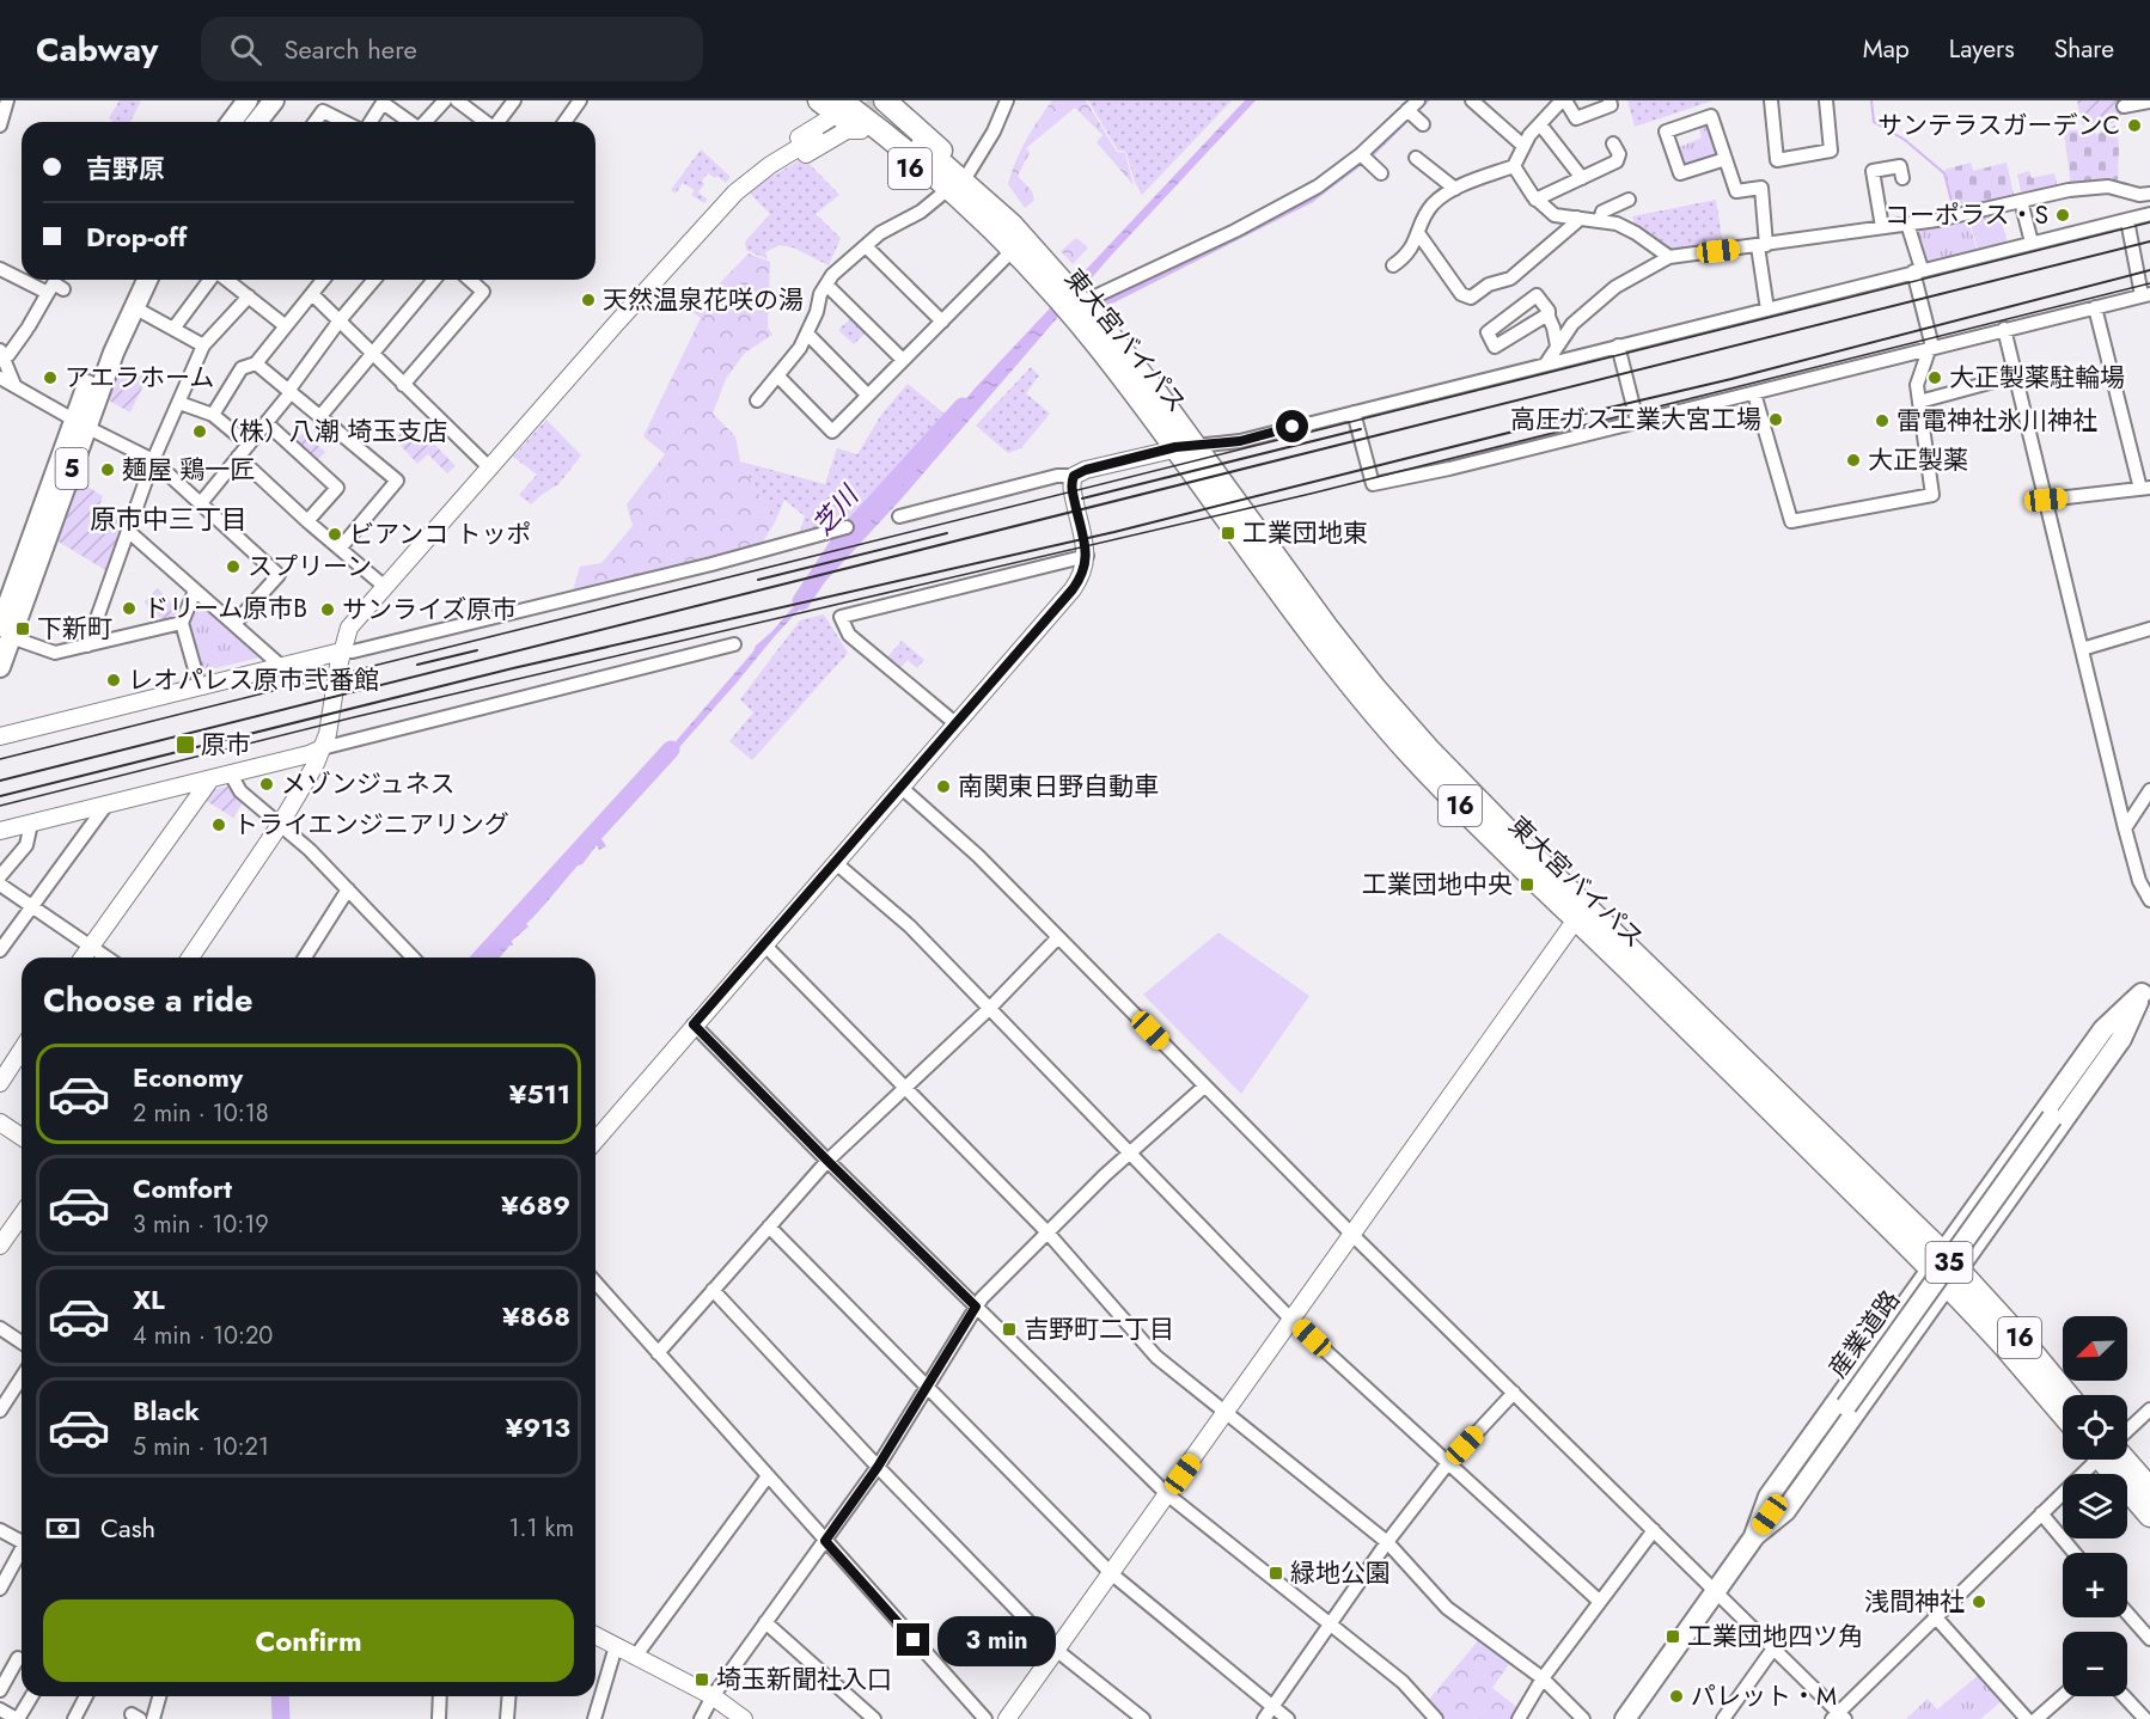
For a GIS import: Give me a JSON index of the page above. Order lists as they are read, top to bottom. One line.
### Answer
{"streets":{"highway":["16","東大宮バイパス"],"main road":["5","35","産業道路"]},"crossings":[["東大宮バイパス","35"],["35","産業道路"]],"districts":["原市中三丁目"],"water":["芝川"],"places":{"other":["サンテラスガーデンC","コーポラス・S","天然温泉花咲の湯","アエラホーム","大正製薬駐輪場","高圧ガス工業大宮工場","雷電神社氷川神社","（株）八潮 埼玉支店","大正製薬","麺屋 鶏一匠","ビアンコ トッポ","スプリーン","ドリーム原市B","サンライズ原市","レオパレス原市弐番館","メゾンジュネス","南関東日野自動車","トライエンジニアリング","浅間神社","パレット・M"],"transit":["工業団地東","下新町","原市","工業団地中央","吉野町二丁目","緑地公園","工業団地四ツ角","埼玉新聞社入口"]},"north":"bottom left","page":{"header":"Cabway","search":"Search here","nav":["Map","Layers","Share"],"banner":["吉野原","Drop-off"],"heading":"Choose a ride","list":[{"name":"Economy","note":"2 min · 10:18","value":"¥511"},{"name":"Comfort","note":"3 min · 10:19","value":"¥689"},{"name":"XL","note":"4 min · 10:20","value":"¥868"},{"name":"Black","note":"5 min · 10:21","value":"¥913"}],"map_buttons":["+","−"],"pay":["Cash","1.1 km"],"buttons":"Confirm","bubble":"3 min"}}
